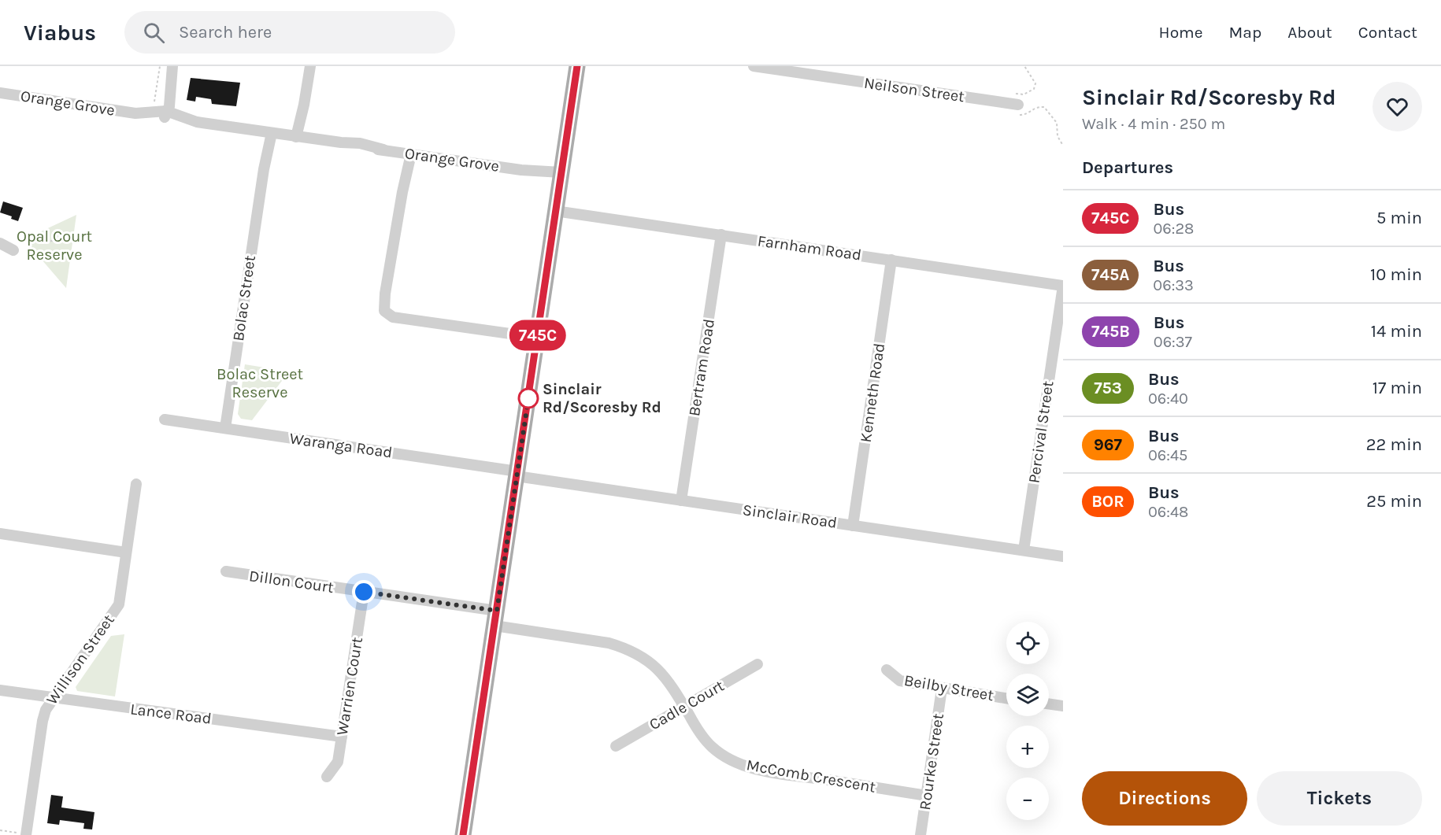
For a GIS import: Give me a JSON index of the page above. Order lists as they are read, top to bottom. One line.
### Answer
{"streets":{"street":["Neilson Street","Orange Grove","Farnham Road","Bolac Street","Bertram Road","Kenneth Road","Percival Street","Waranga Road","Sinclair Road","Dillon Court","Willison Street","Warrien Court","Beilby Street","Cadle Court","Lance Road","Rourke Street","McComb Crescent"]},"crossings":[["Orange Grove","Bolac Street"],["Farnham Road","Bertram Road"],["Farnham Road","Kenneth Road"],["Farnham Road","Percival Street"],["Bolac Street","Waranga Road"],["Bertram Road","Sinclair Road"],["Kenneth Road","Sinclair Road"],["Percival Street","Sinclair Road"],["Waranga Road","Sinclair Road"],["Dillon Court","Warrien Court"],["Dillon Court","McComb Crescent"],["Willison Street","Lance Road"],["Warrien Court","Lance Road"],["Beilby Street","Rourke Street"],["Cadle Court","McComb Crescent"],["Rourke Street","McComb Crescent"]],"parks":["Opal Court Reserve","Bolac Street Reserve"],"places":["Sinclair Rd/Scoresby Rd"],"lines":["bus line 745C"],"page":{"header":"Viabus","search":"Search here","nav":["Home","Map","About","Contact"],"on_map":"745C","heading":[["Sinclair Rd/Scoresby Rd","Walk · 4 min · 250 m"],"Departures"],"list":[{"mark":"745C","name":"Bus","note":"06:28","value":"5 min"},{"mark":"745A","name":"Bus","note":"06:33","value":"10 min"},{"mark":"745B","name":"Bus","note":"06:37","value":"14 min"},{"mark":"753","name":"Bus","note":"06:40","value":"17 min"},{"mark":"967","name":"Bus","note":"06:45","value":"22 min"},{"mark":"BOR","name":"Bus","note":"06:48","value":"25 min"}],"map_buttons":["+","−"],"buttons":["Directions","Tickets"]}}
